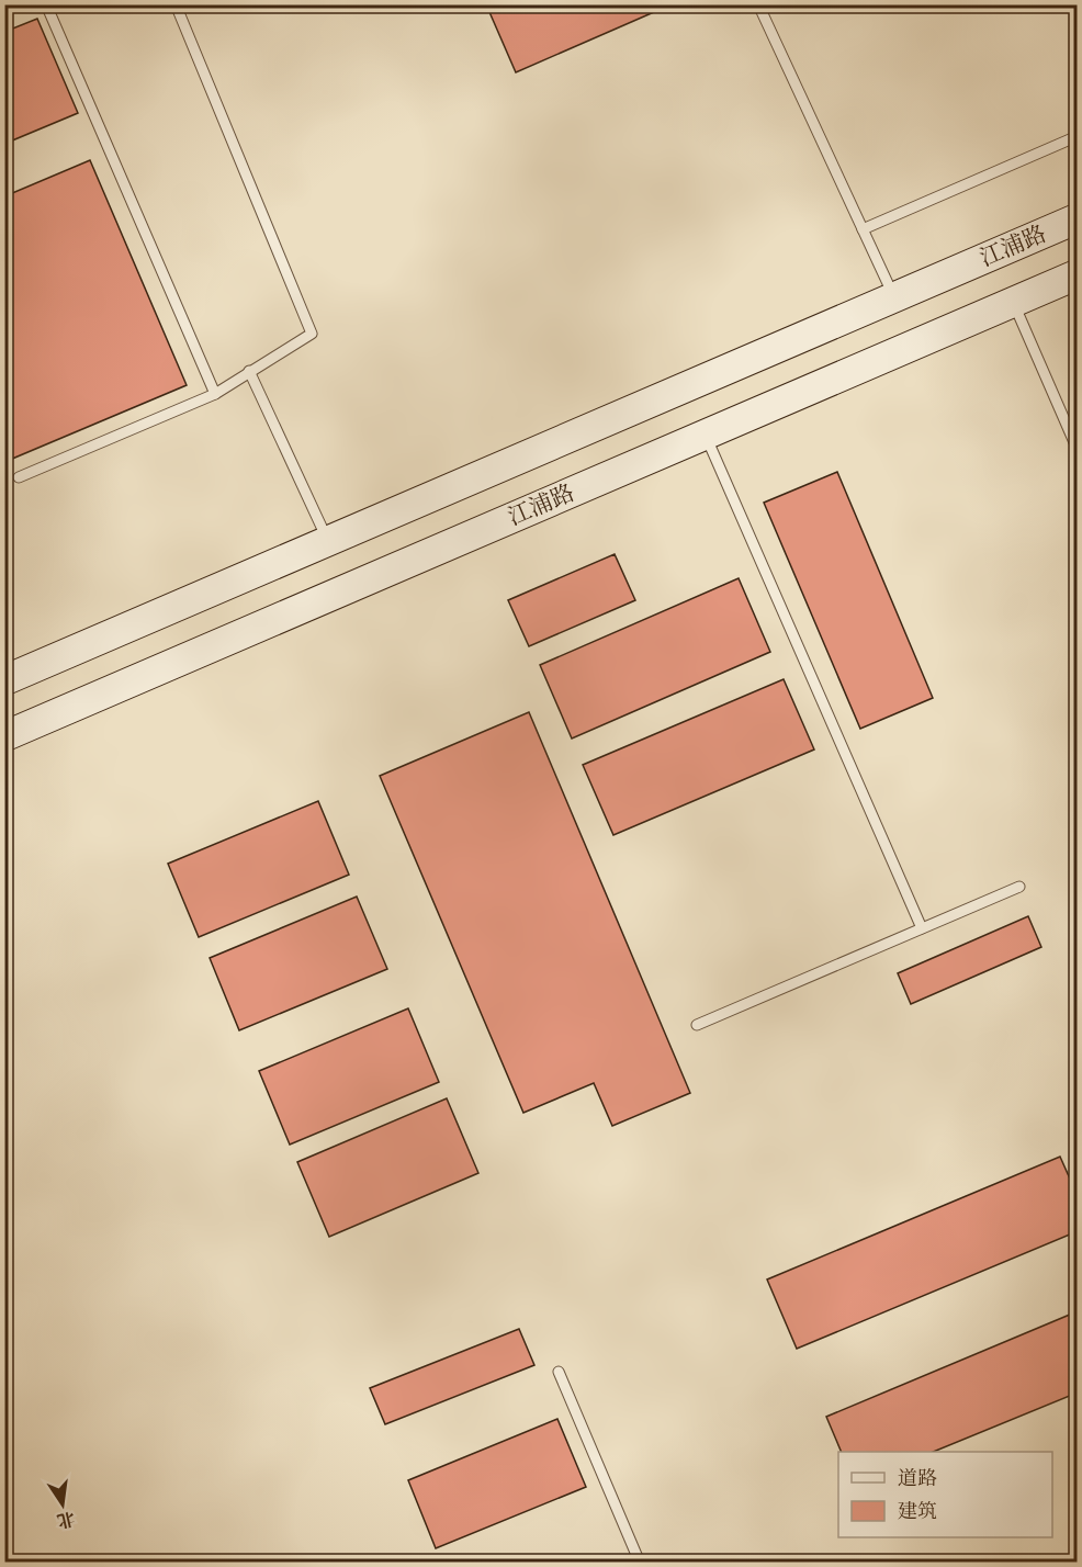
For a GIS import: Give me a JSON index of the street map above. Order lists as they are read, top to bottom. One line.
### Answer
{"streets":{"street":["江浦路"]},"legend":["道路","建筑"],"north":"bottom"}
